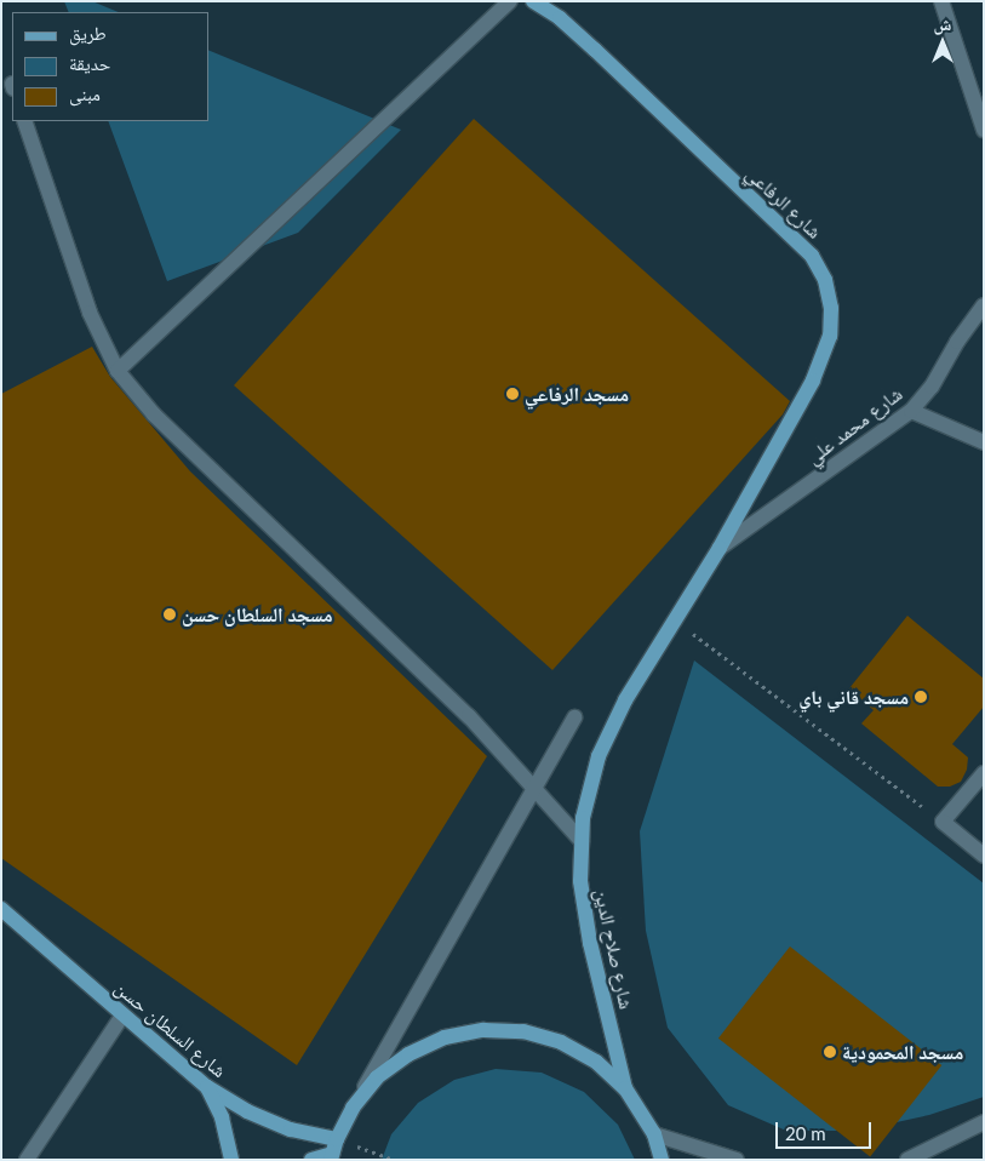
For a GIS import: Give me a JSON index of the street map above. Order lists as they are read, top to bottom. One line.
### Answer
{"streets":{"main road":["شارع الرفاعي","شارع صلاح الدين","شارع السلطان حسن"],"street":["شارع محمد علي"]},"crossings":[["شارع الرفاعي","شارع محمد علي"],["شارع الرفاعي","شارع صلاح الدين"]],"places":["مسجد الرفاعي","مسجد السلطان حسن","مسجد قاني باي","مسجد المحمودية"],"legend":["طريق","حديقة","مبنى"],"scale_bar":"20 m","north":"top"}
